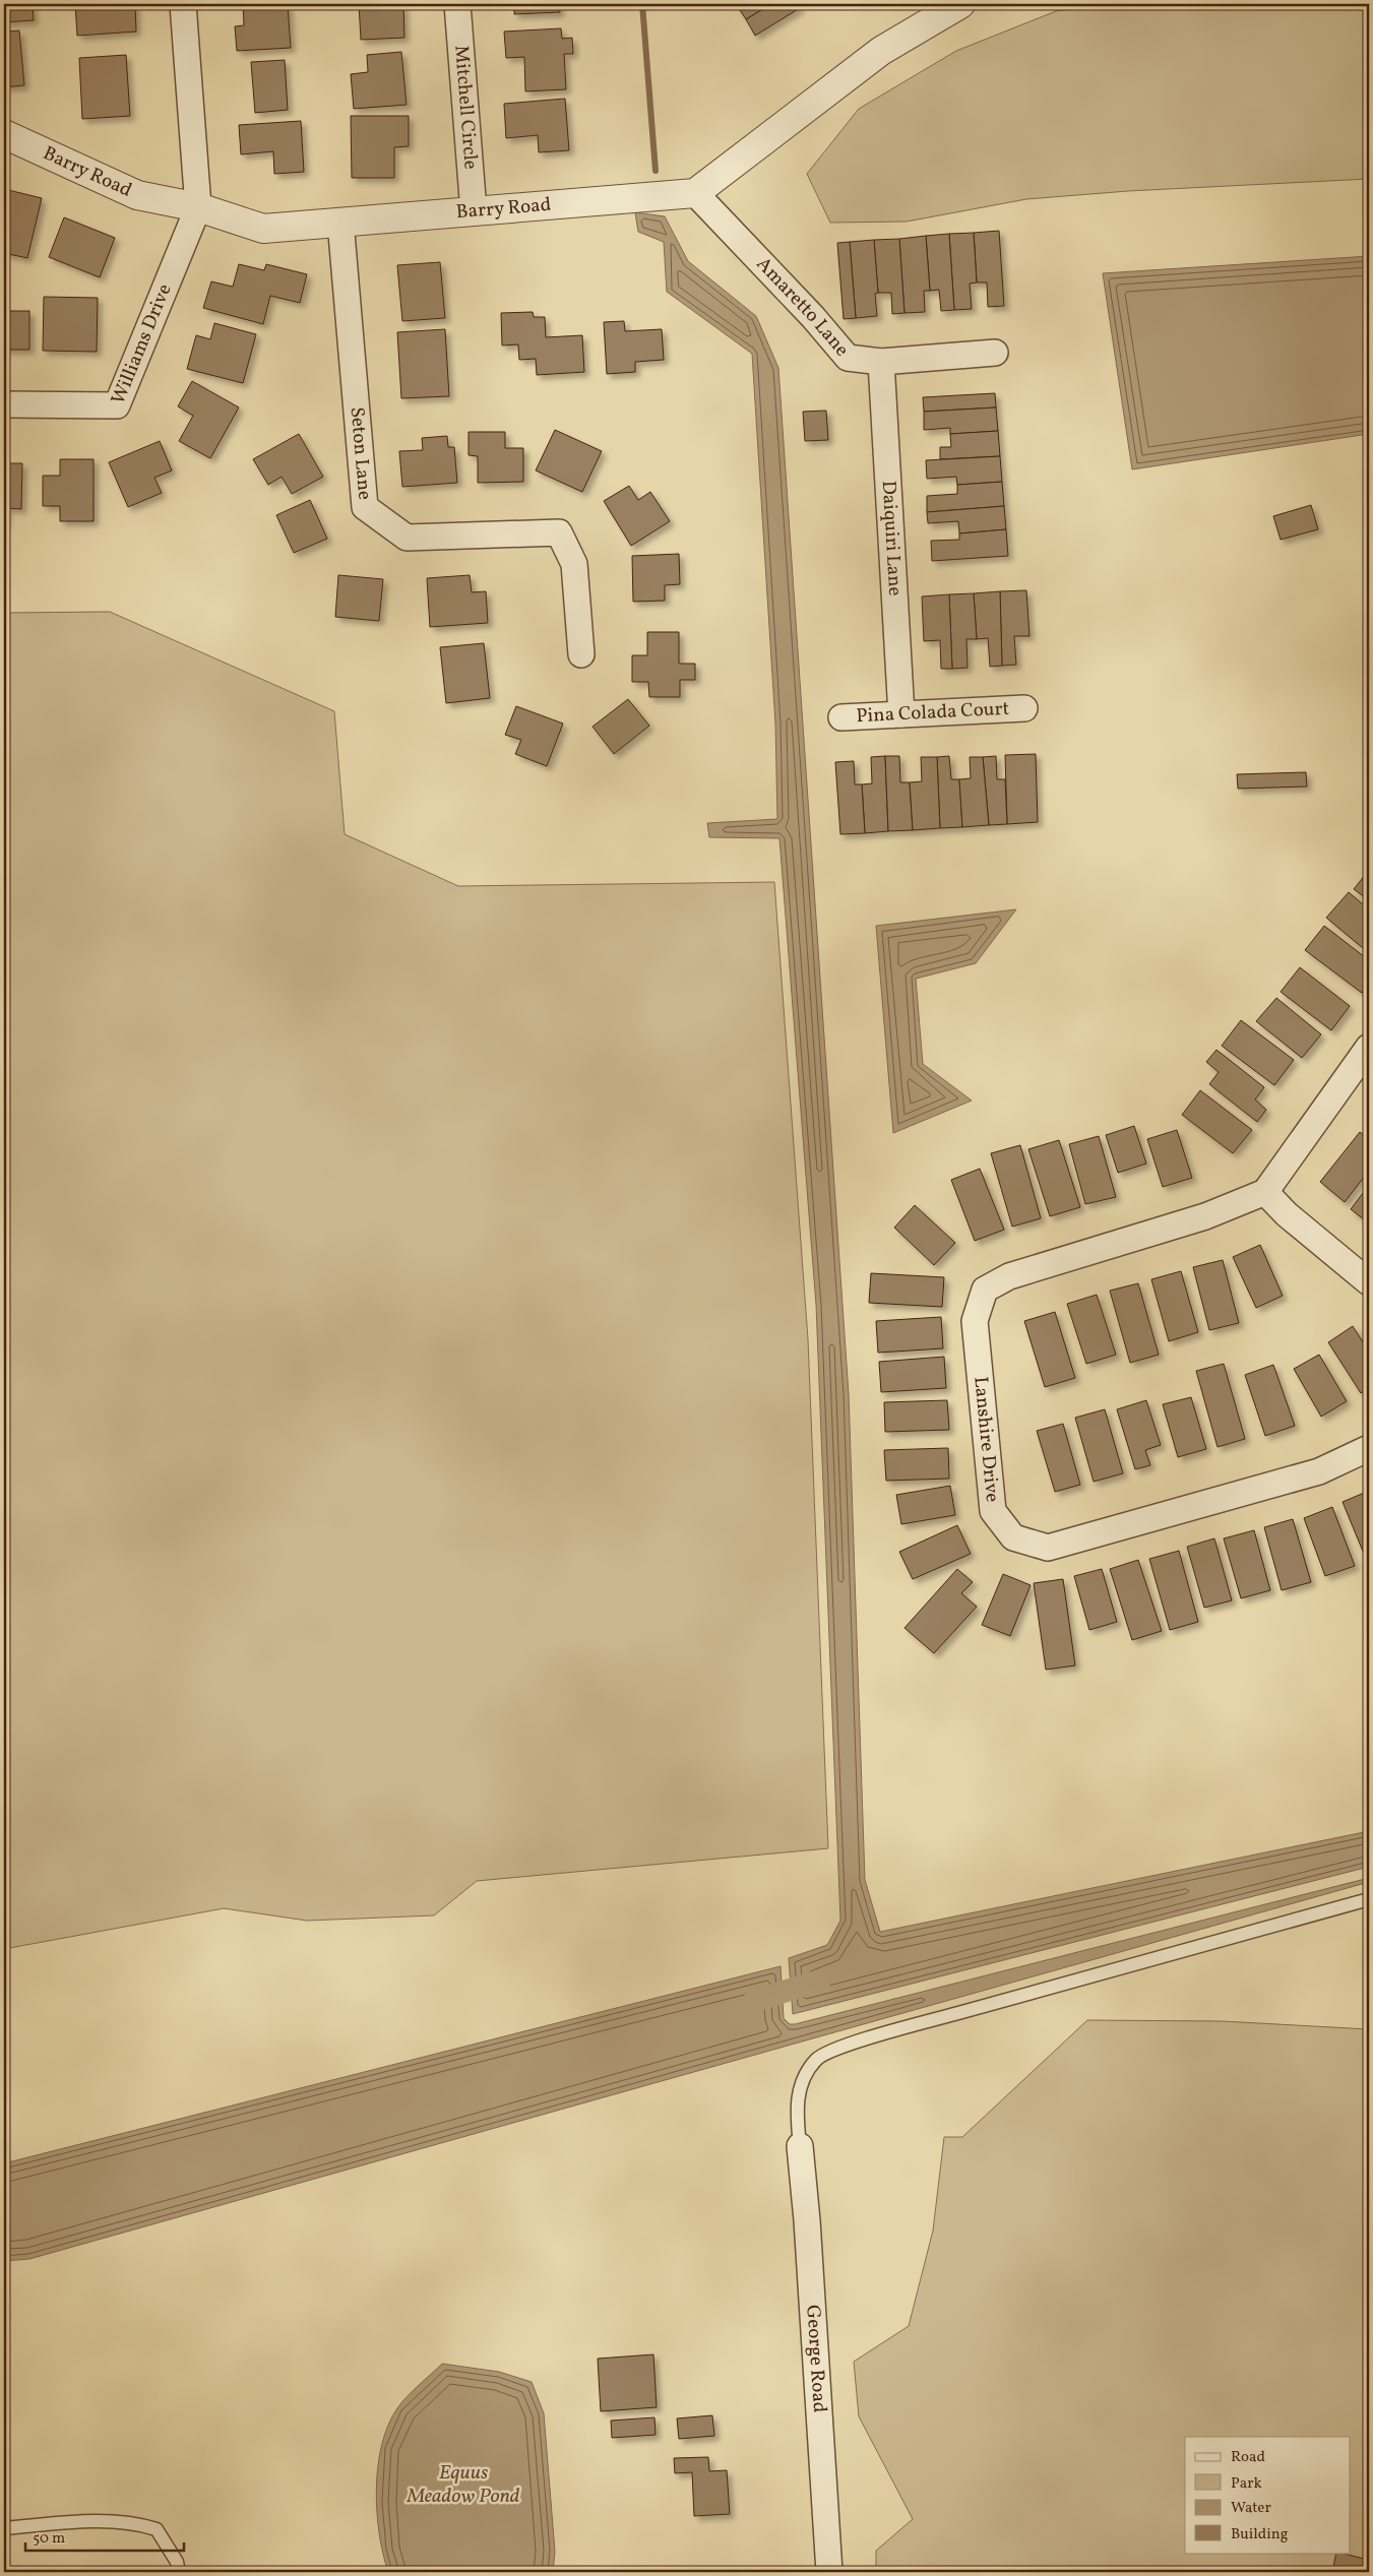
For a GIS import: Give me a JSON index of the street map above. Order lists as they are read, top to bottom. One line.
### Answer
{"streets":{"street":["Mitchell Circle","Barry Road","Amaretto Lane","Williams Drive","Seton Lane","Daiquiri Lane","Pina Colada Court","Lanshire Drive","George Road"]},"crossings":[["Mitchell Circle","Barry Road"],["Barry Road","Amaretto Lane"],["Barry Road","Williams Drive"],["Barry Road","Seton Lane"],["Amaretto Lane","Daiquiri Lane"],["Daiquiri Lane","Pina Colada Court"]],"water":["Equus Meadow Pond"],"legend":["Road","Park","Water","Building"],"scale_bar":"50 m"}
